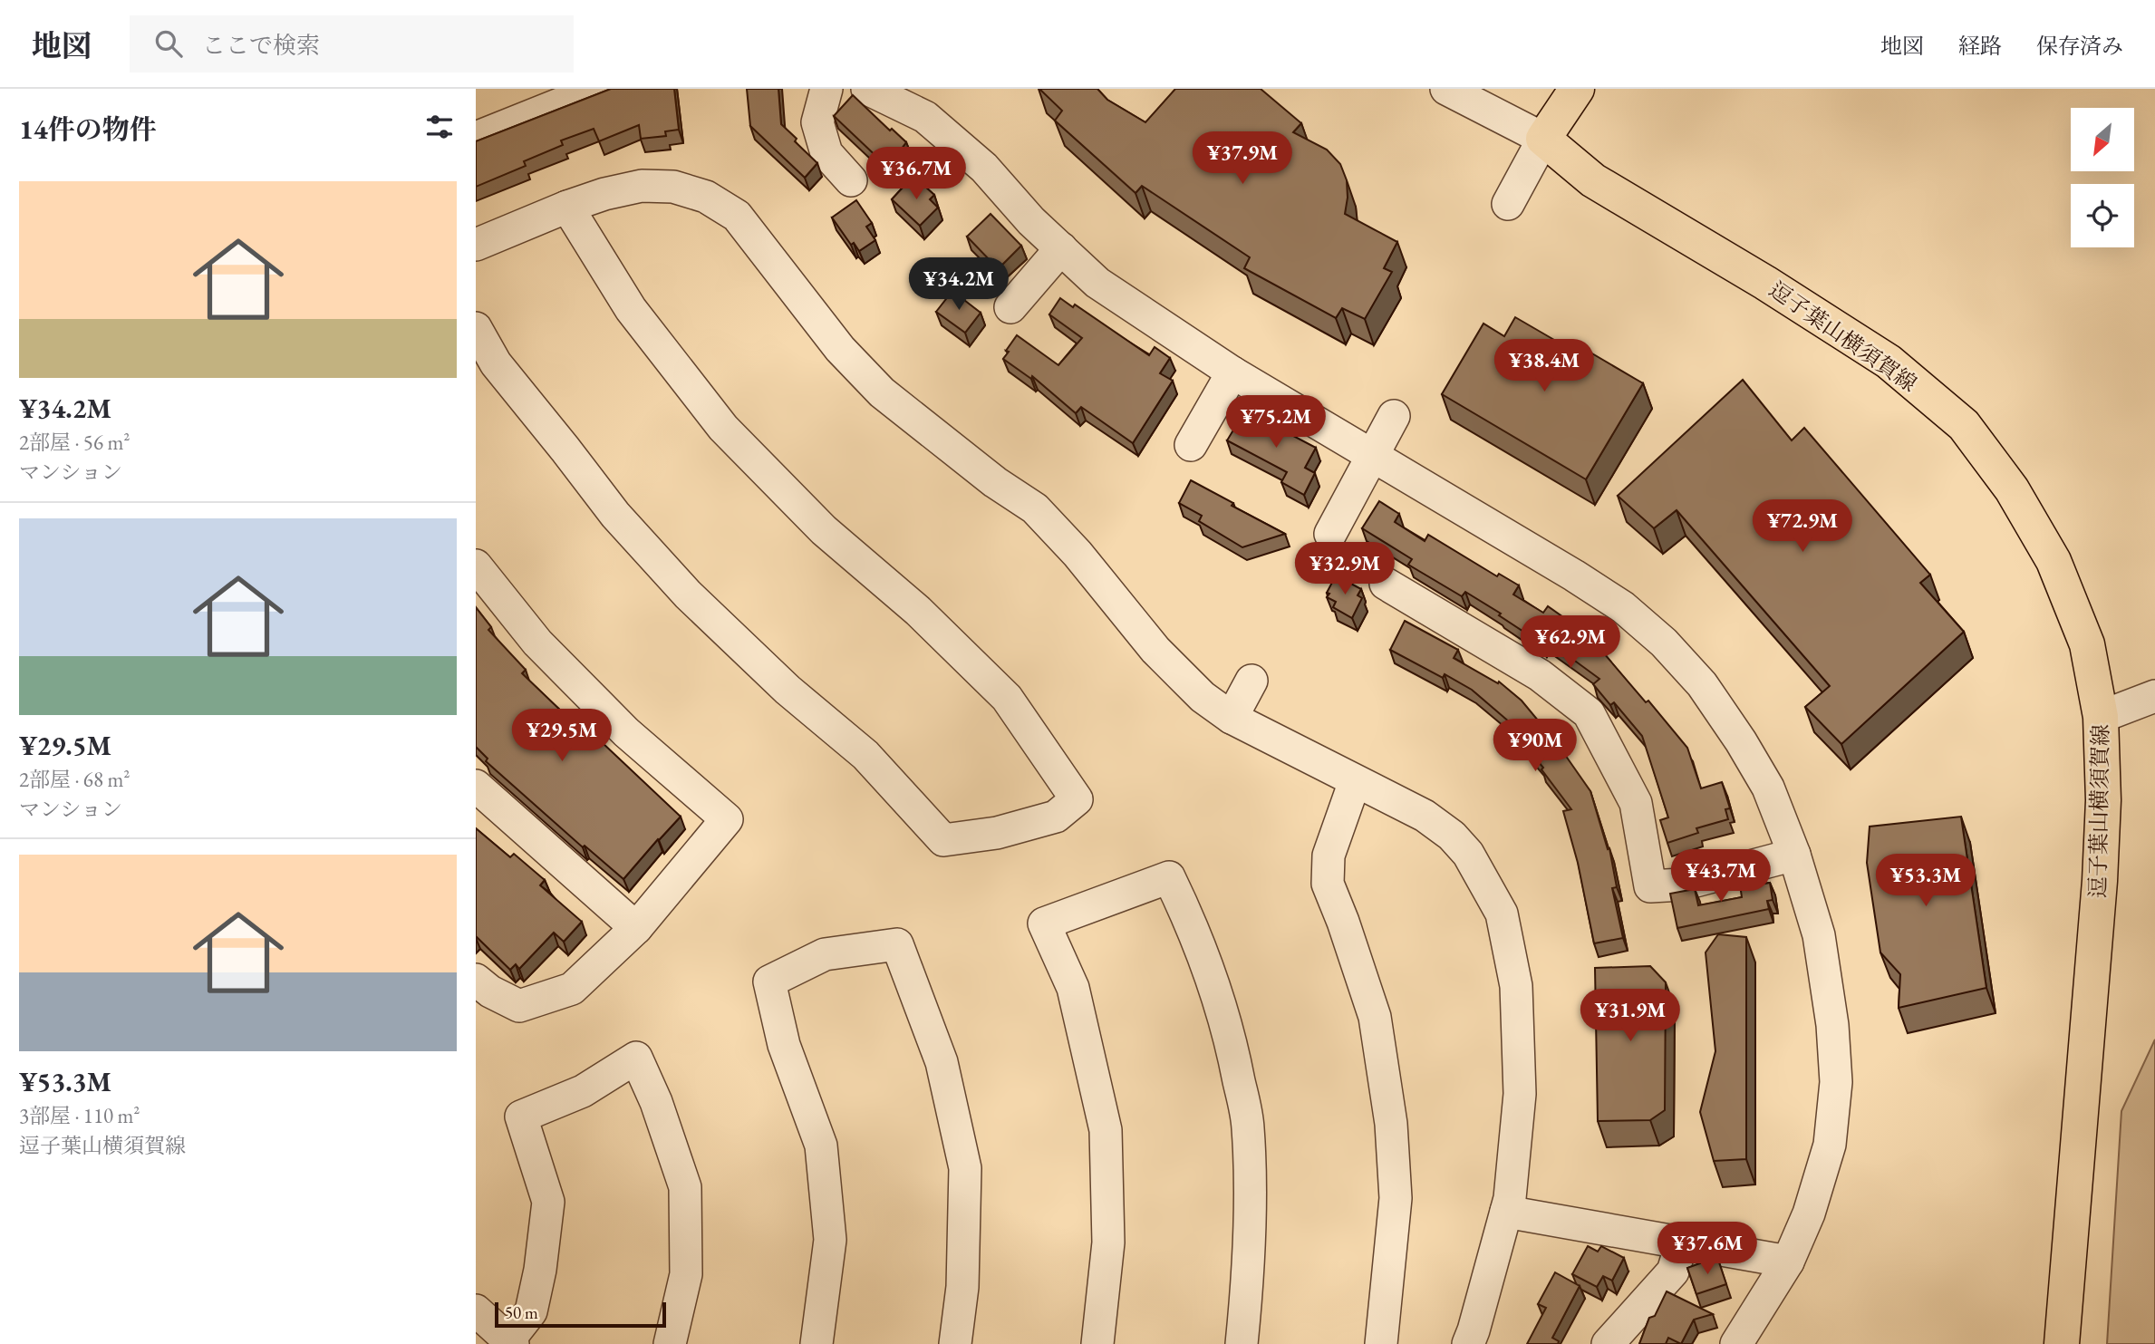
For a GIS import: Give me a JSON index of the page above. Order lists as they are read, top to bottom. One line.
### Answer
{"streets":{"main road":["逗子葉山横須賀線"]},"scale_bar":"50 m","north":"bottom left","page":{"header":"地図","search":"ここで検索","nav":["地図","経路","保存済み"],"heading":"14件の物件","price":["¥37.9M","¥36.7M","¥34.2M","¥38.4M","¥75.2M","¥72.9M","¥32.9M","¥62.9M","¥29.5M","¥90M","¥43.7M","¥53.3M","¥31.9M","¥37.6M"],"list":[{"name":"¥34.2M","note":"2部屋 · 56 m² · マンション"},{"name":"¥29.5M","note":"2部屋 · 68 m² · マンション"},{"name":"¥53.3M","note":"3部屋 · 110 m² · 逗子葉山横須賀線"}],"scale":"50 m"}}
